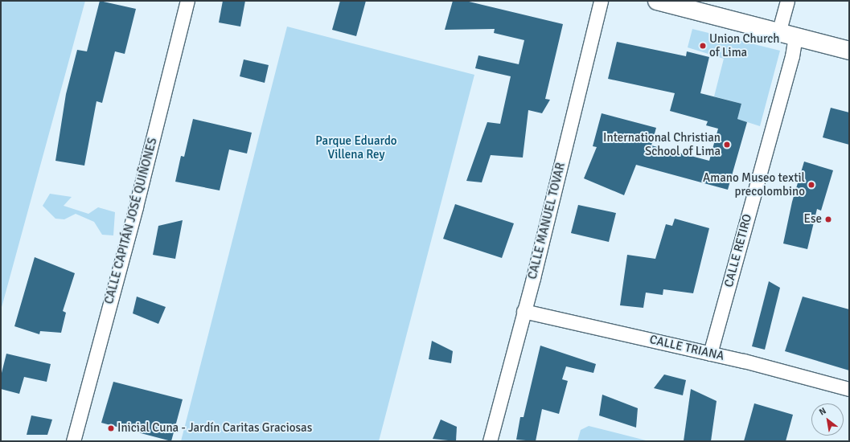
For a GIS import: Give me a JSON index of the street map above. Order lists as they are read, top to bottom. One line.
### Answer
{"streets":{"street":["CALLE CAPITÁN JOSÉ QUIÑONES","CALLE MANUEL TOVAR","CALLE RETIRO","CALLE TRIANA"]},"crossings":[["CALLE MANUEL TOVAR","CALLE TRIANA"],["CALLE RETIRO","CALLE TRIANA"]],"parks":["Parque Eduardo Villena Rey"],"places":["Union Church of Lima","International Christian School of Lima","Amano Museo textil precolombino","Ese","Inicial Cuna - Jardín Caritas Graciosas"],"north":"top left"}
